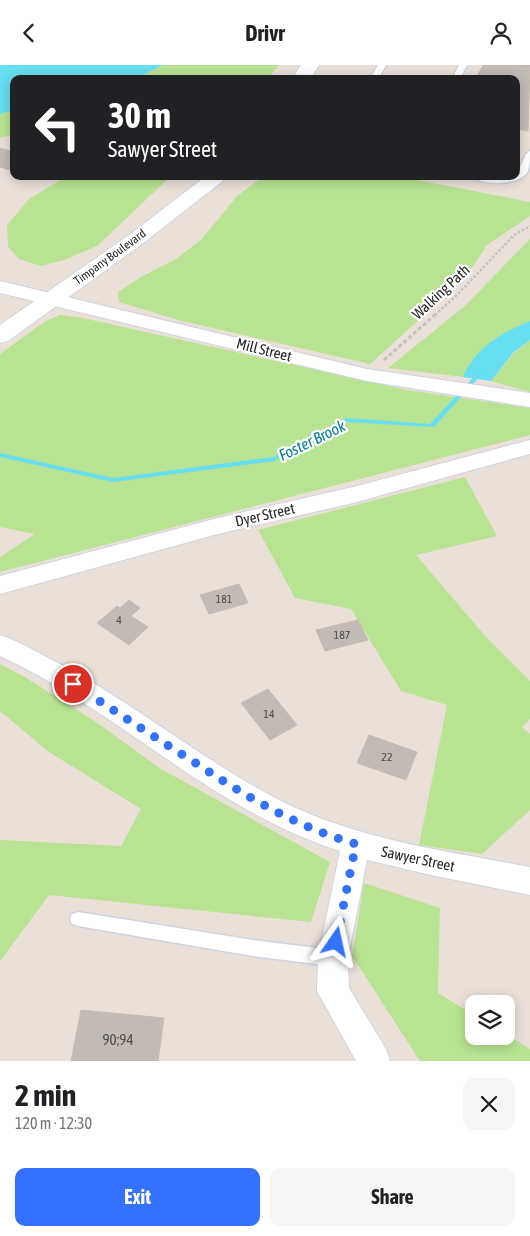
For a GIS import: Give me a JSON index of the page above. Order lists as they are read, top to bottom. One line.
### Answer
{"streets":{"main road":["Timpany Boulevard"],"street":["Mill Street","Dyer Street","Sawyer Street"],"path":["Walking Path"]},"crossings":[["Timpany Boulevard","Mill Street"],["Walking Path","Mill Street"]],"water":["Foster Brook"],"house_numbers":["181","4","187","14","22","90;94"],"page":{"header":"Drivr","turn":["30 m","Sawyer Street"],"heading":["2 min","120 m · 12:30"],"buttons":["Exit","Share"]}}
